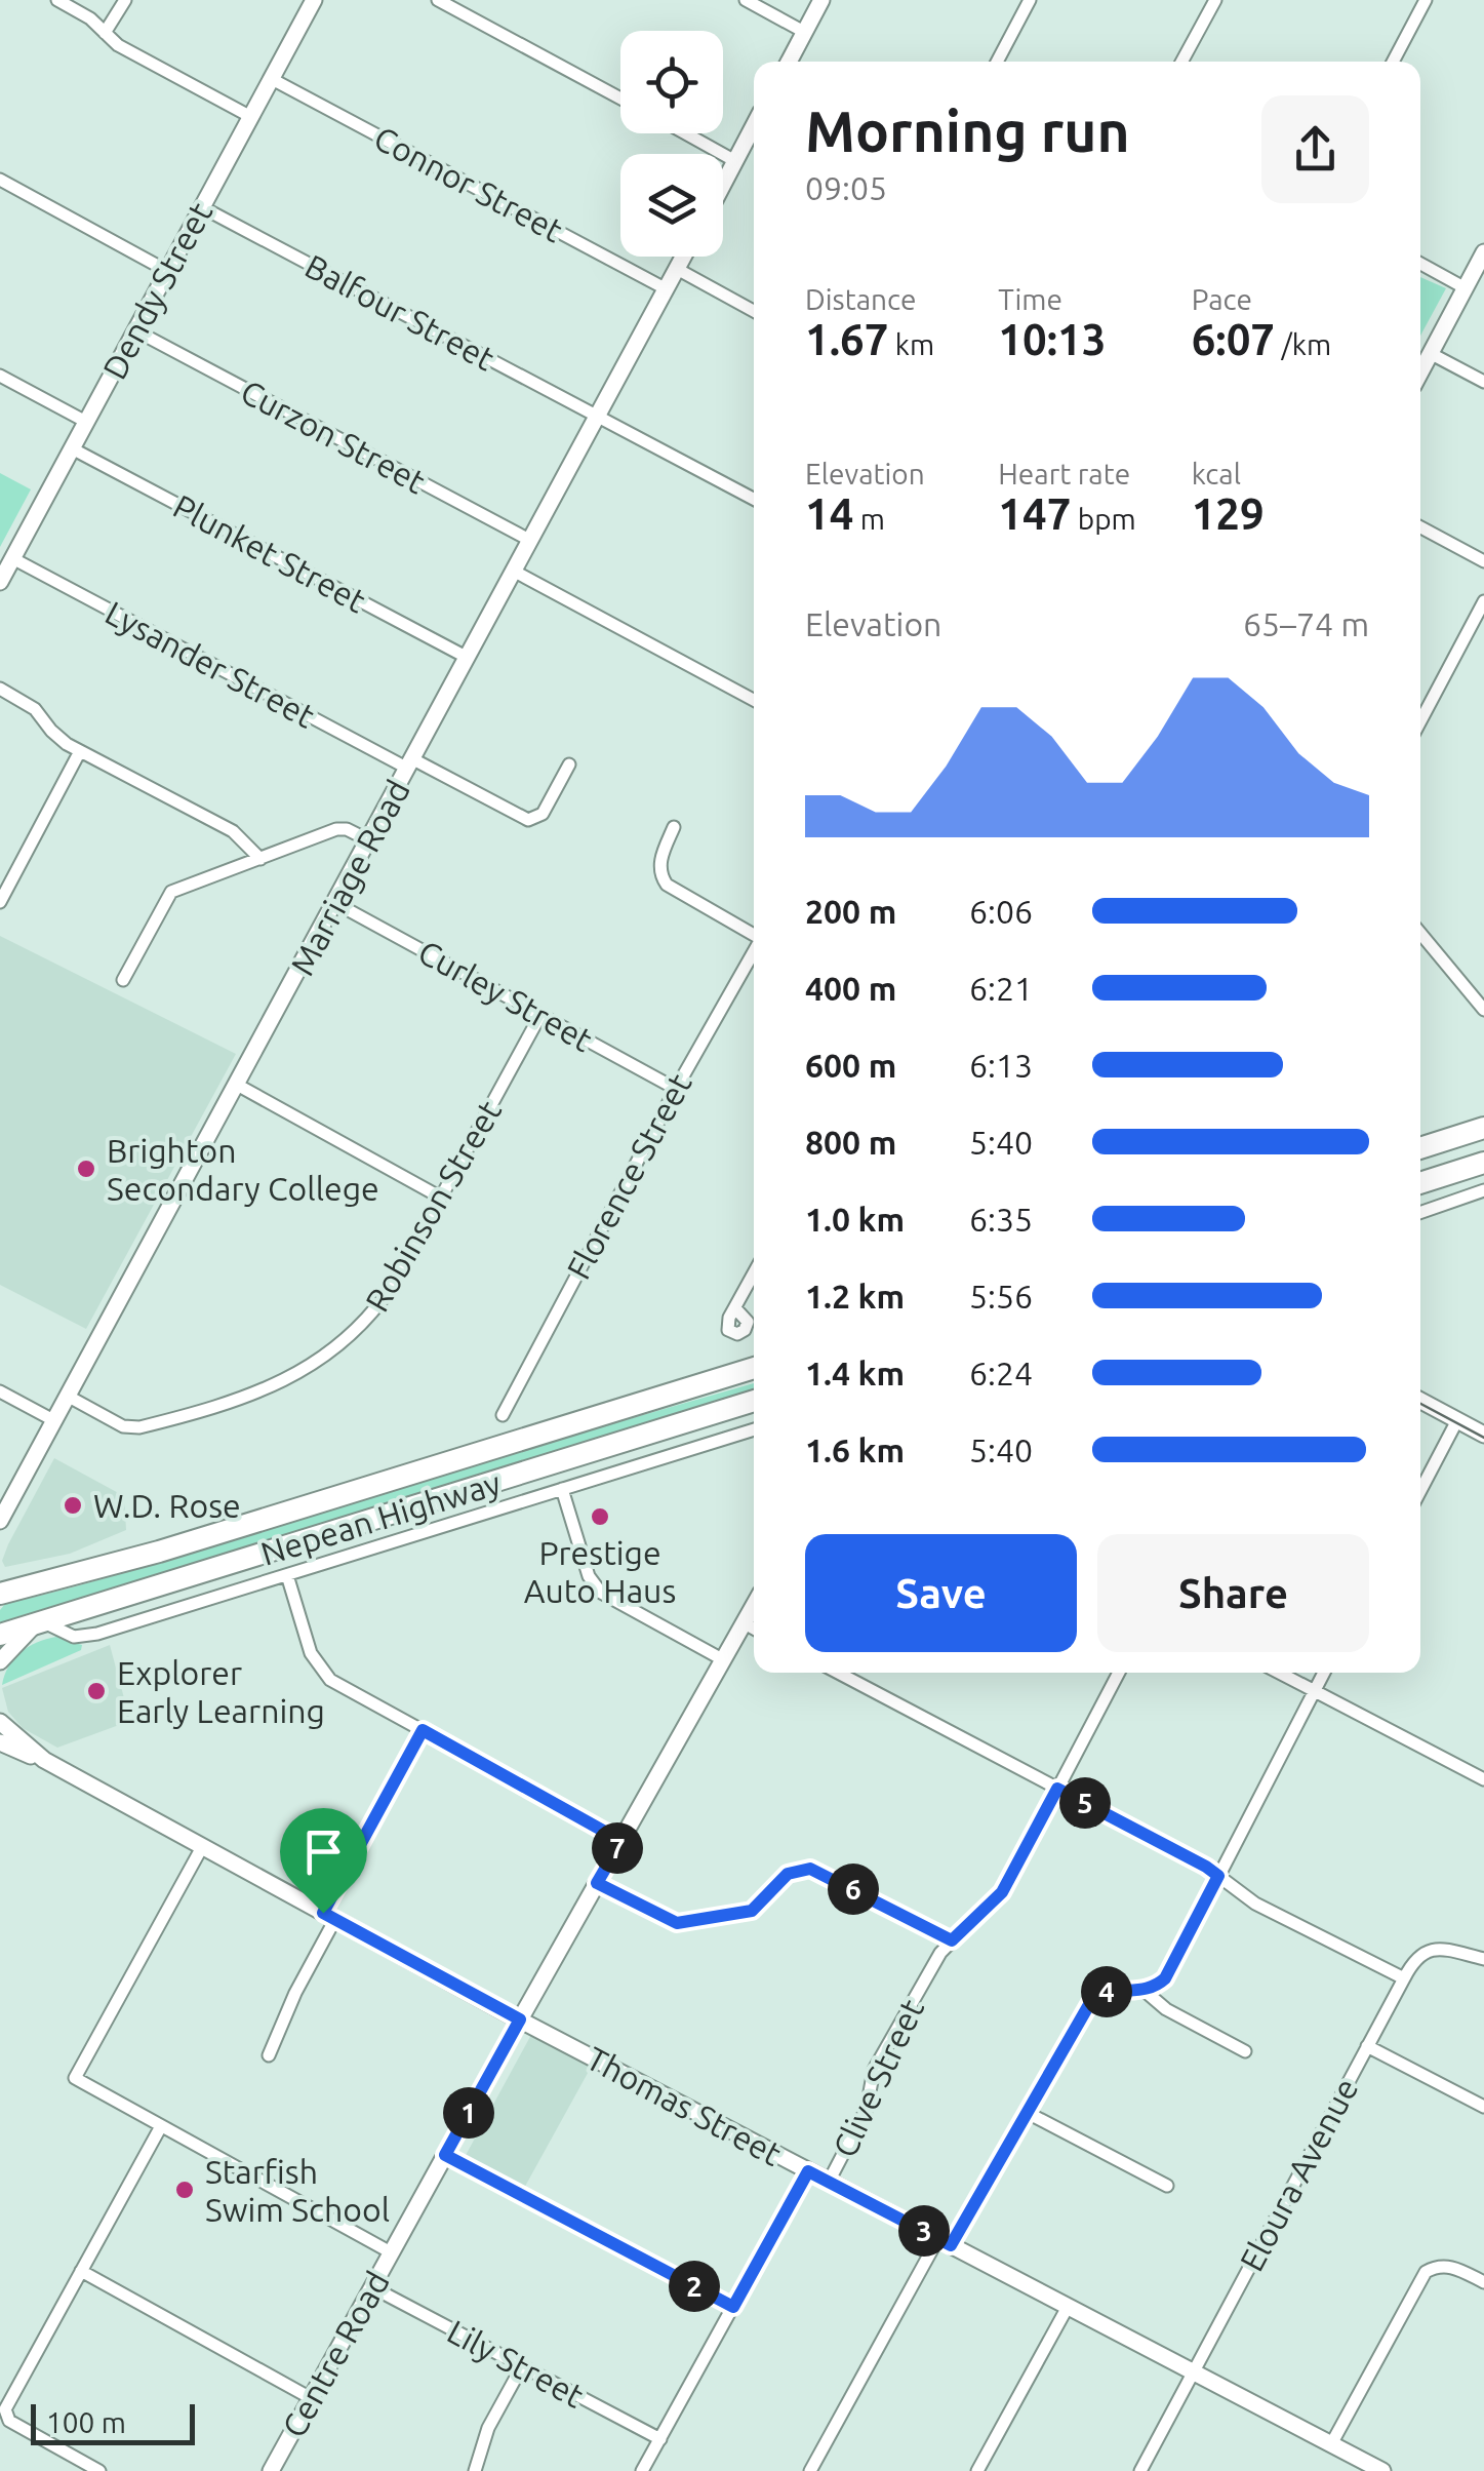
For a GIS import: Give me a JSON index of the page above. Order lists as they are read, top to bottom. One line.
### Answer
{"streets":{"highway":["Nepean Highway"],"street":["Connor Street","Dendy Street","Balfour Street","Curzon Street","Plunket Street","Lysander Street","Marriage Road","Curley Street","Florence Street","Robinson Street","Clive Street","Thomas Street","Eloura Avenue","Centre Road","Lily Street"]},"crossings":[["Connor Street","Dendy Street"],["Connor Street","Marriage Road"],["Dendy Street","Balfour Street"],["Dendy Street","Curzon Street"],["Dendy Street","Plunket Street"],["Dendy Street","Lysander Street"],["Balfour Street","Marriage Road"],["Curzon Street","Marriage Road"],["Plunket Street","Marriage Road"],["Lysander Street","Marriage Road"],["Marriage Road","Curley Street"],["Marriage Road","Robinson Street"],["Curley Street","Florence Street"],["Curley Street","Robinson Street"],["Clive Street","Thomas Street"],["Thomas Street","Eloura Avenue"],["Thomas Street","Centre Road"],["Centre Road","Lily Street"]],"places":["Brighton Secondary College","W.D. Rose","Prestige Auto Haus","Explorer Early Learning","Starfish Swim School"],"scale_bar":"100 m","page":{"heading":["Morning run","09:05"],"stats":[["Distance","1.67 km"],["Time","10:13"],["Pace","6:07 /km"],["Elevation","14 m"],["Heart rate","147 bpm"],["kcal","129"]],"chart":["Elevation","65–74 m"],"list":[{"name":"200 m","note":"6:06"},{"name":"400 m","note":"6:21"},{"name":"600 m","note":"6:13"},{"name":"800 m","note":"5:40"},{"name":"1.0 km","note":"6:35"},{"name":"1.2 km","note":"5:56"},{"name":"1.4 km","note":"6:24"},{"name":"1.6 km","note":"5:40"}],"buttons":["Save","Share"],"pins":["5","7","6","4","1","3","2"],"scale":"100 m"}}
